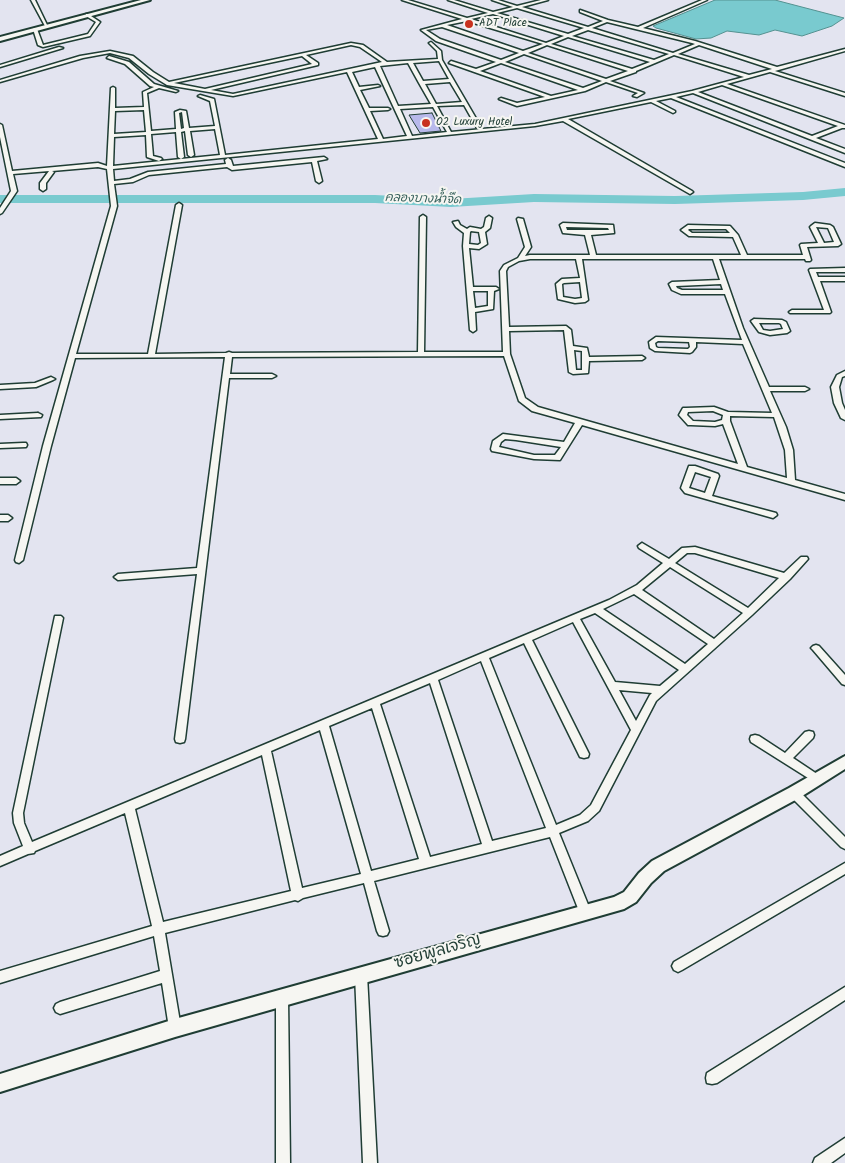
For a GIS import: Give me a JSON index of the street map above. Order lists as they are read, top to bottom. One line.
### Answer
{"streets":{"street":["ซอยพูลเจริญ"]},"water":["คลองบางน้ำจืด"],"places":["ADT Place","O2 Luxury Hotel"]}
